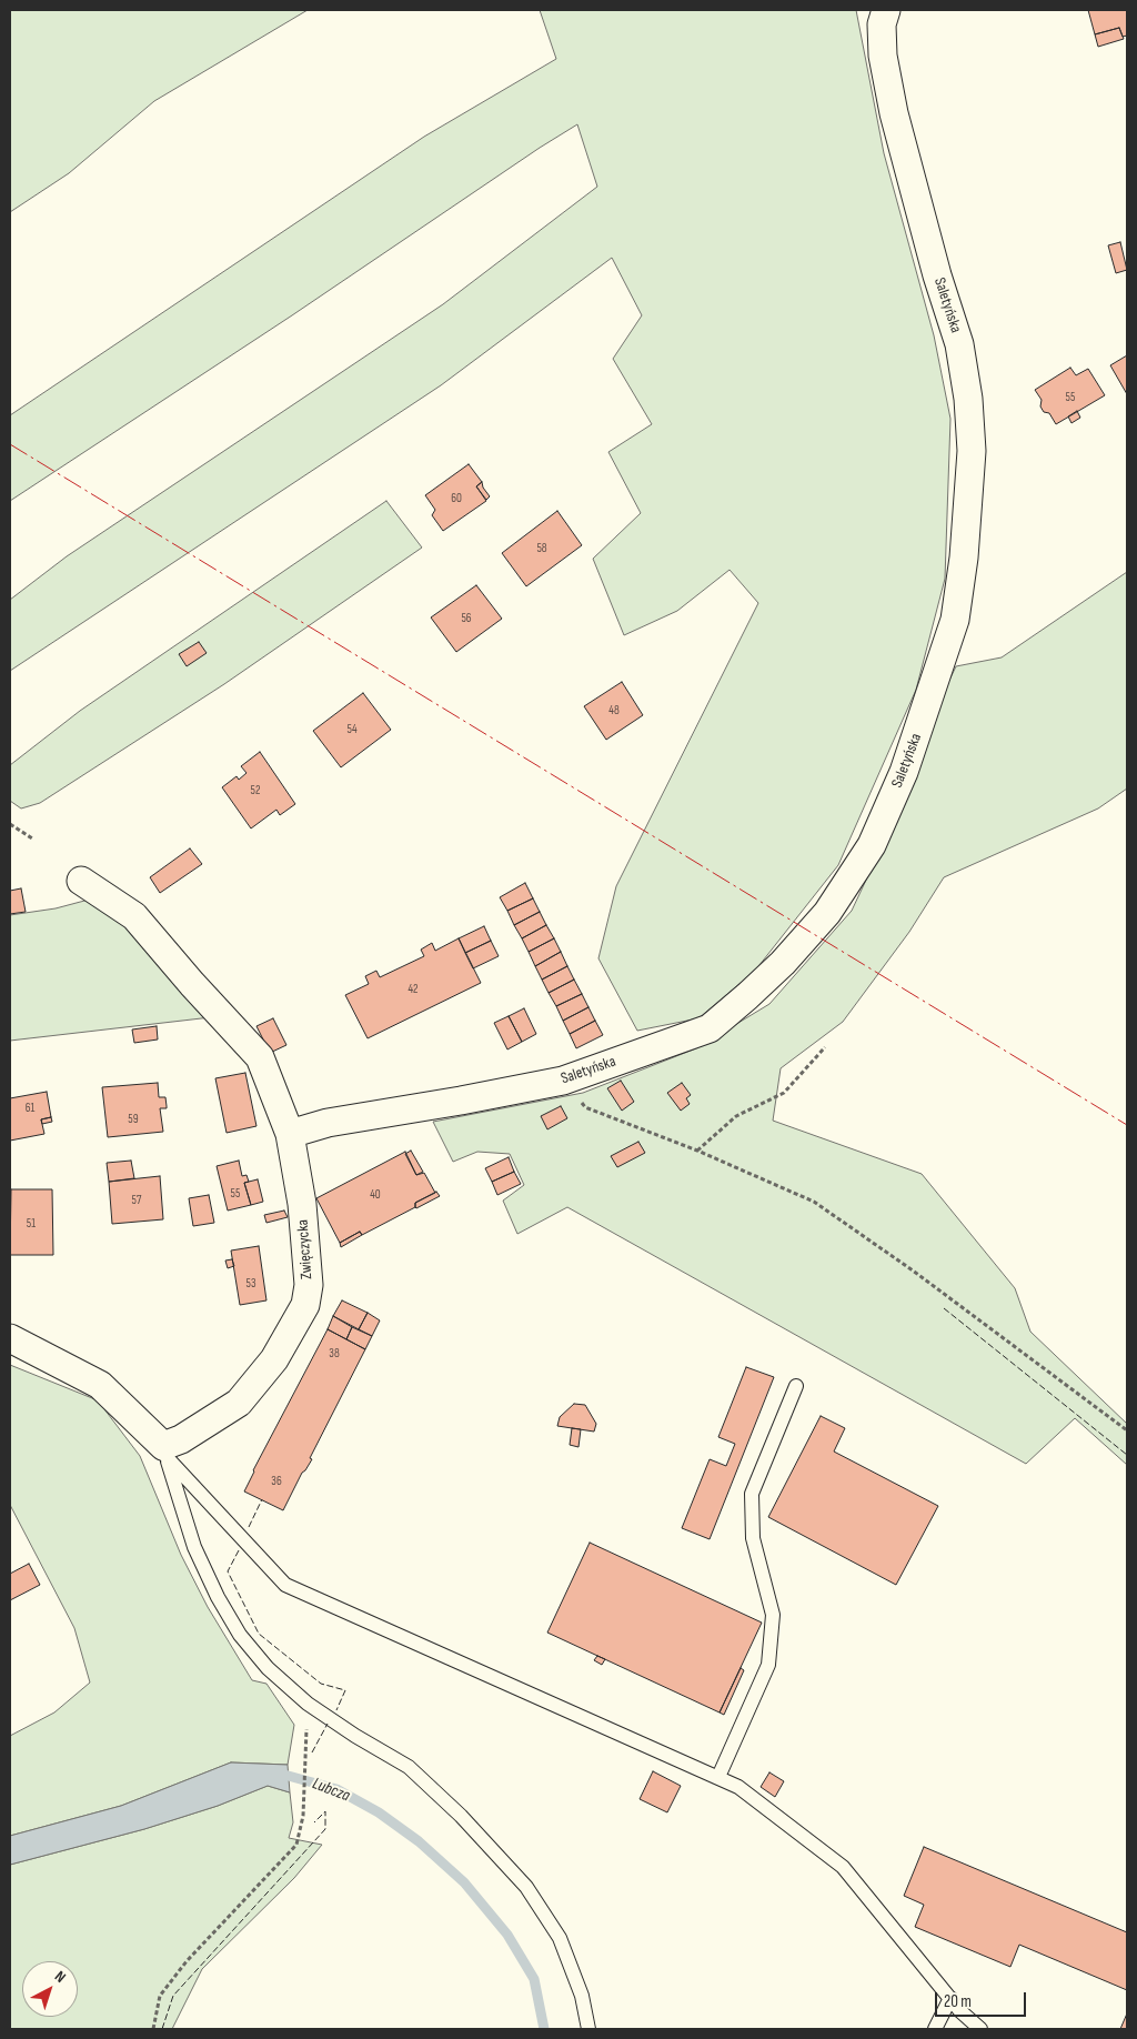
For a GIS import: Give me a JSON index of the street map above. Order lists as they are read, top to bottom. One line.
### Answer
{"streets":{"street":["Saletyńska","Zwięczycka"]},"crossings":[["Saletyńska","Zwięczycka"]],"water":["Lubcza"],"house_numbers":["55","60","58","56","48","54","52","42","61","59","55","40","57","51","53","38","36"],"scale_bar":"20 m","north":"top right"}
